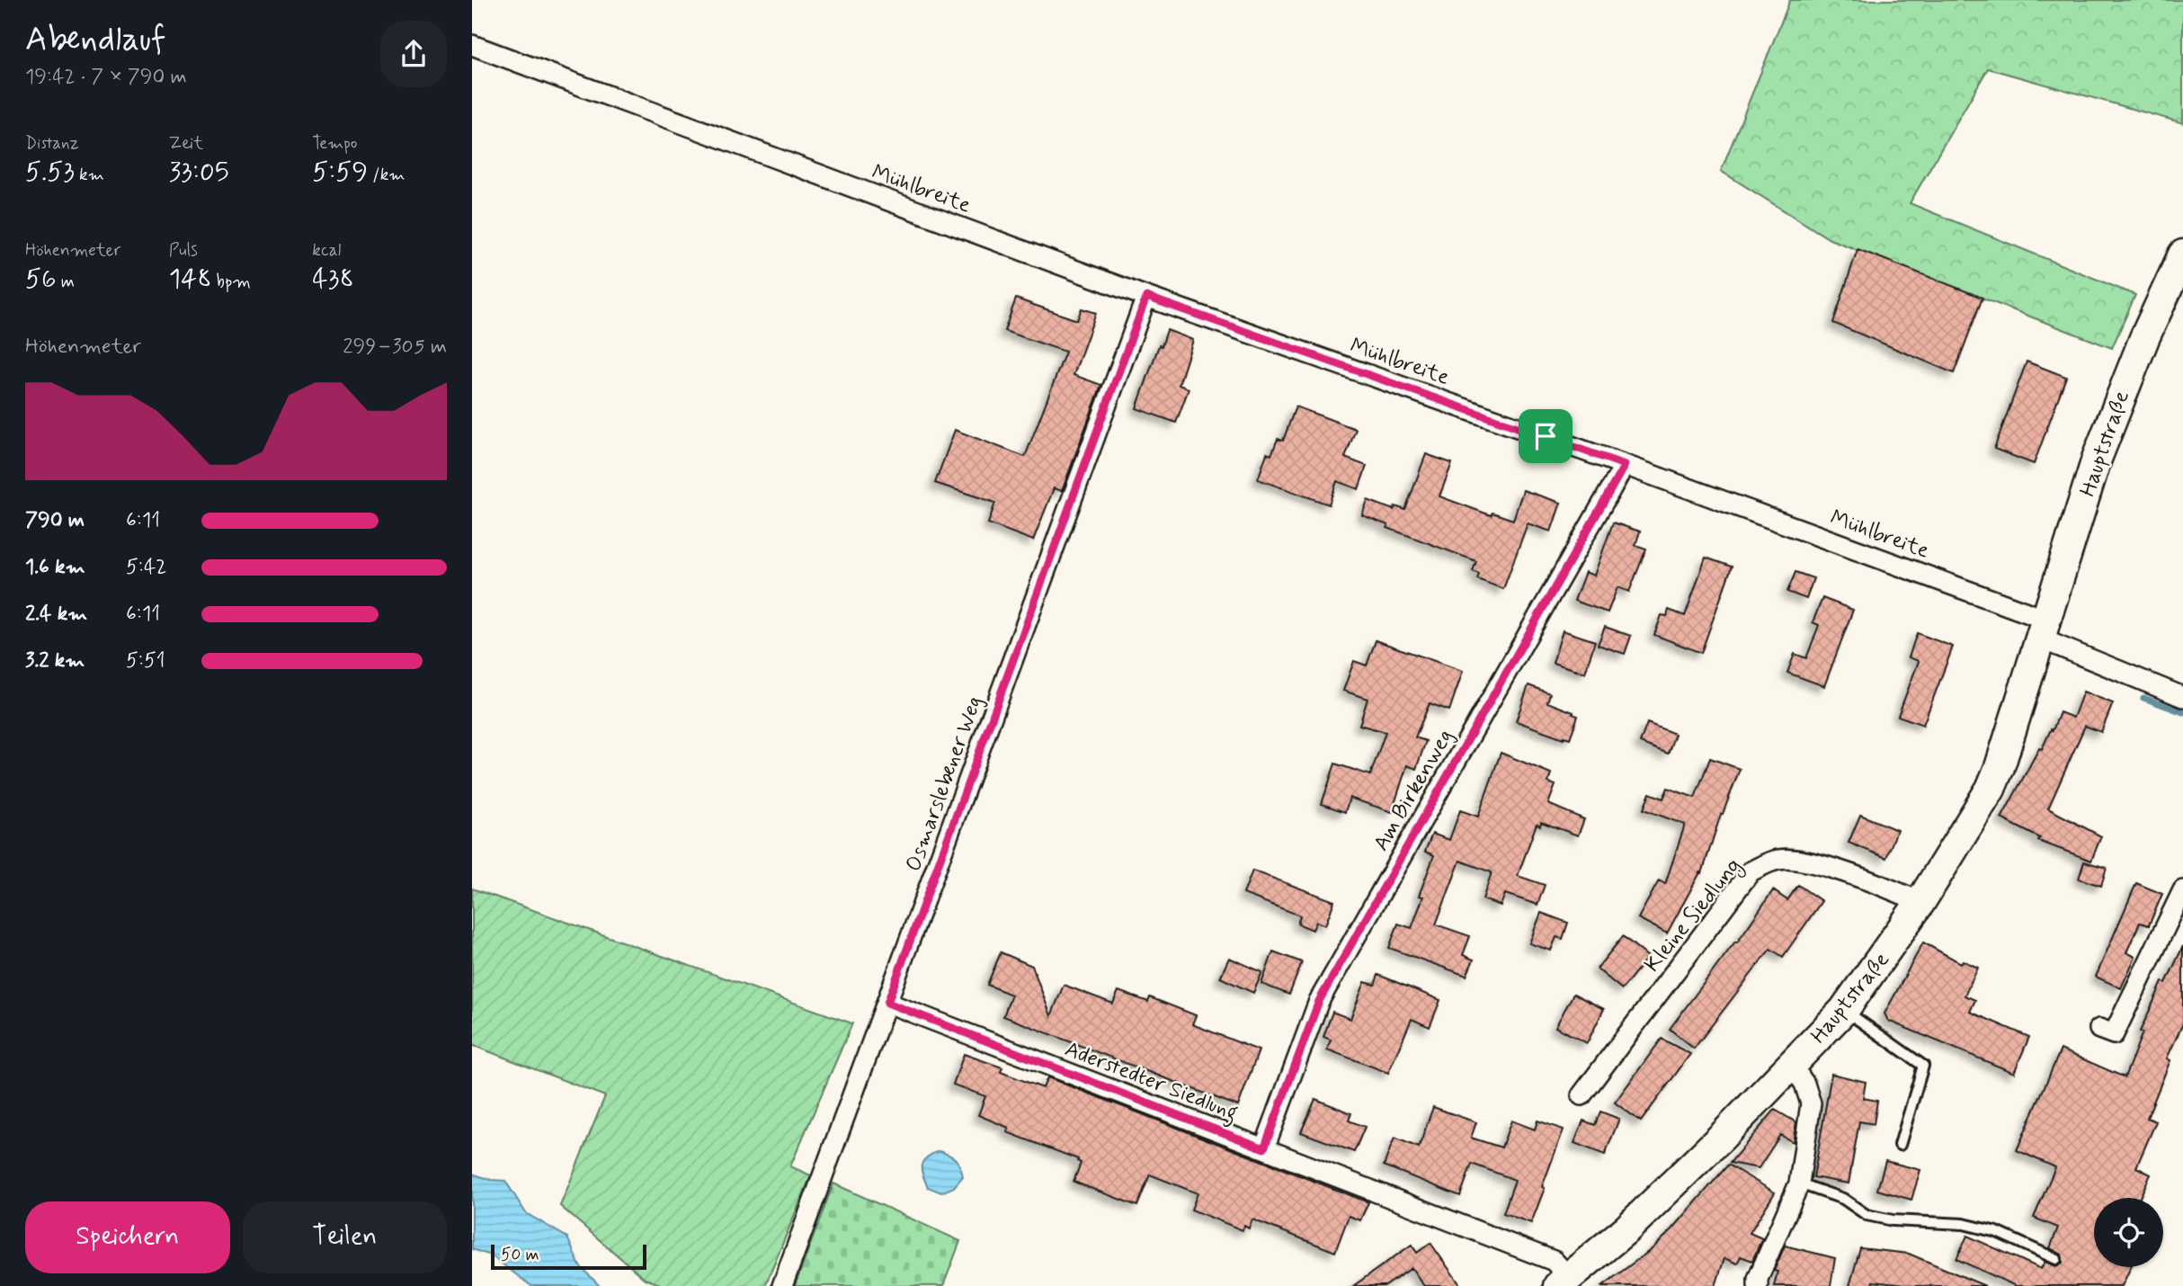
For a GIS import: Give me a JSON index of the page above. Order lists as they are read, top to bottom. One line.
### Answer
{"streets":{"main road":["Hauptstraße"],"street":["Mühlbreite","Osmarslebener Weg","Am Birkenweg","Kleine Siedlung","Aderstedter Siedlung"]},"crossings":[["Mühlbreite","Hauptstraße"],["Mühlbreite","Osmarslebener Weg"],["Mühlbreite","Am Birkenweg"],["Hauptstraße","Kleine Siedlung"],["Hauptstraße","Aderstedter Siedlung"],["Osmarslebener Weg","Aderstedter Siedlung"],["Am Birkenweg","Aderstedter Siedlung"]],"scale_bar":"50 m","page":{"heading":["Abendlauf","19:42 · 7 × 790 m"],"stats":[["Distanz","5.53 km"],["Zeit","33:05"],["Tempo","5:59 /km"],["Höhenmeter","56 m"],["Puls","148 bpm"],["kcal","438"]],"chart":["Höhenmeter","299–305 m"],"list":[{"name":"790 m","note":"6:11"},{"name":"1.6 km","note":"5:42"},{"name":"2.4 km","note":"6:11"},{"name":"3.2 km","note":"5:51"}],"buttons":["Speichern","Teilen"],"scale":"50 m"}}
